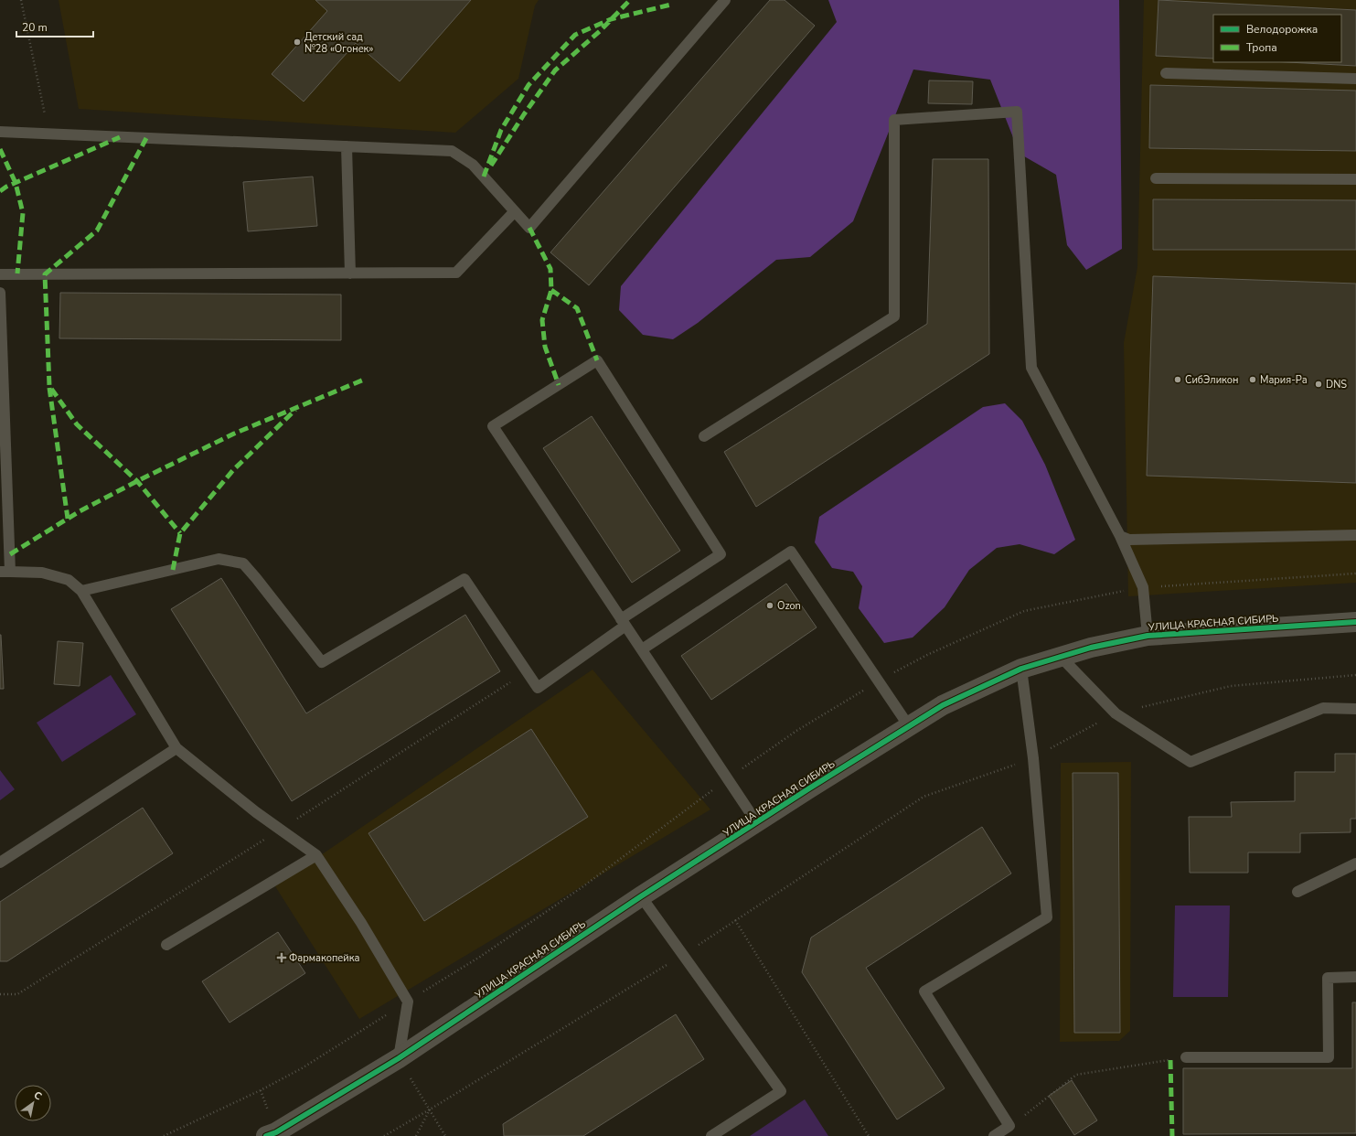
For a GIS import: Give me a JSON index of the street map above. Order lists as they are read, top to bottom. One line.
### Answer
{"streets":{"street":["УЛИЦА КРАСНАЯ СИБИРЬ"]},"places":{"other":["Детский сад №28 «Огонек»","СибЭликон","Мария-Ра","DNS","Ozon"],"health":["Фармакопейка"]},"legend":["Велодорожка","Тропа"],"scale_bar":"20 m","north":"top right"}
